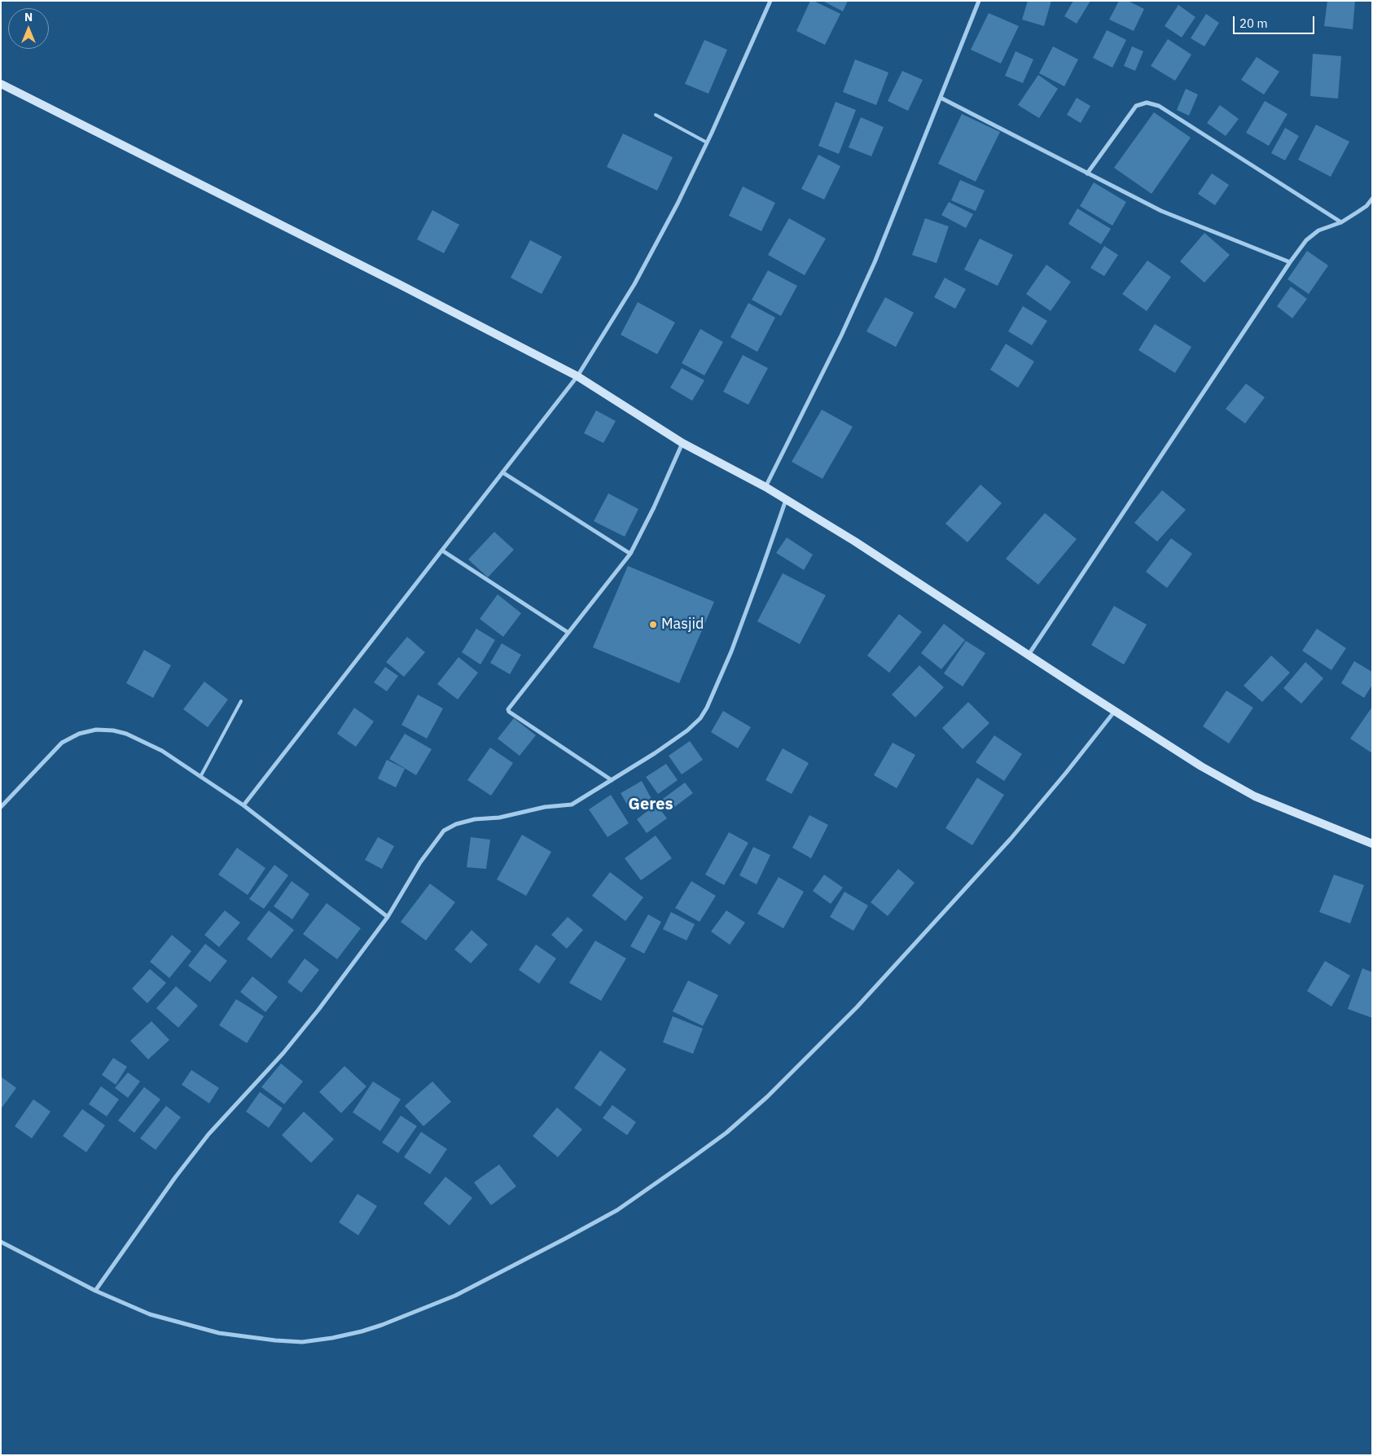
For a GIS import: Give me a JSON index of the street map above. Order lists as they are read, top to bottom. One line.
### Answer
{"districts":["Geres"],"places":["Masjid"],"scale_bar":"20 m","north":"top"}
